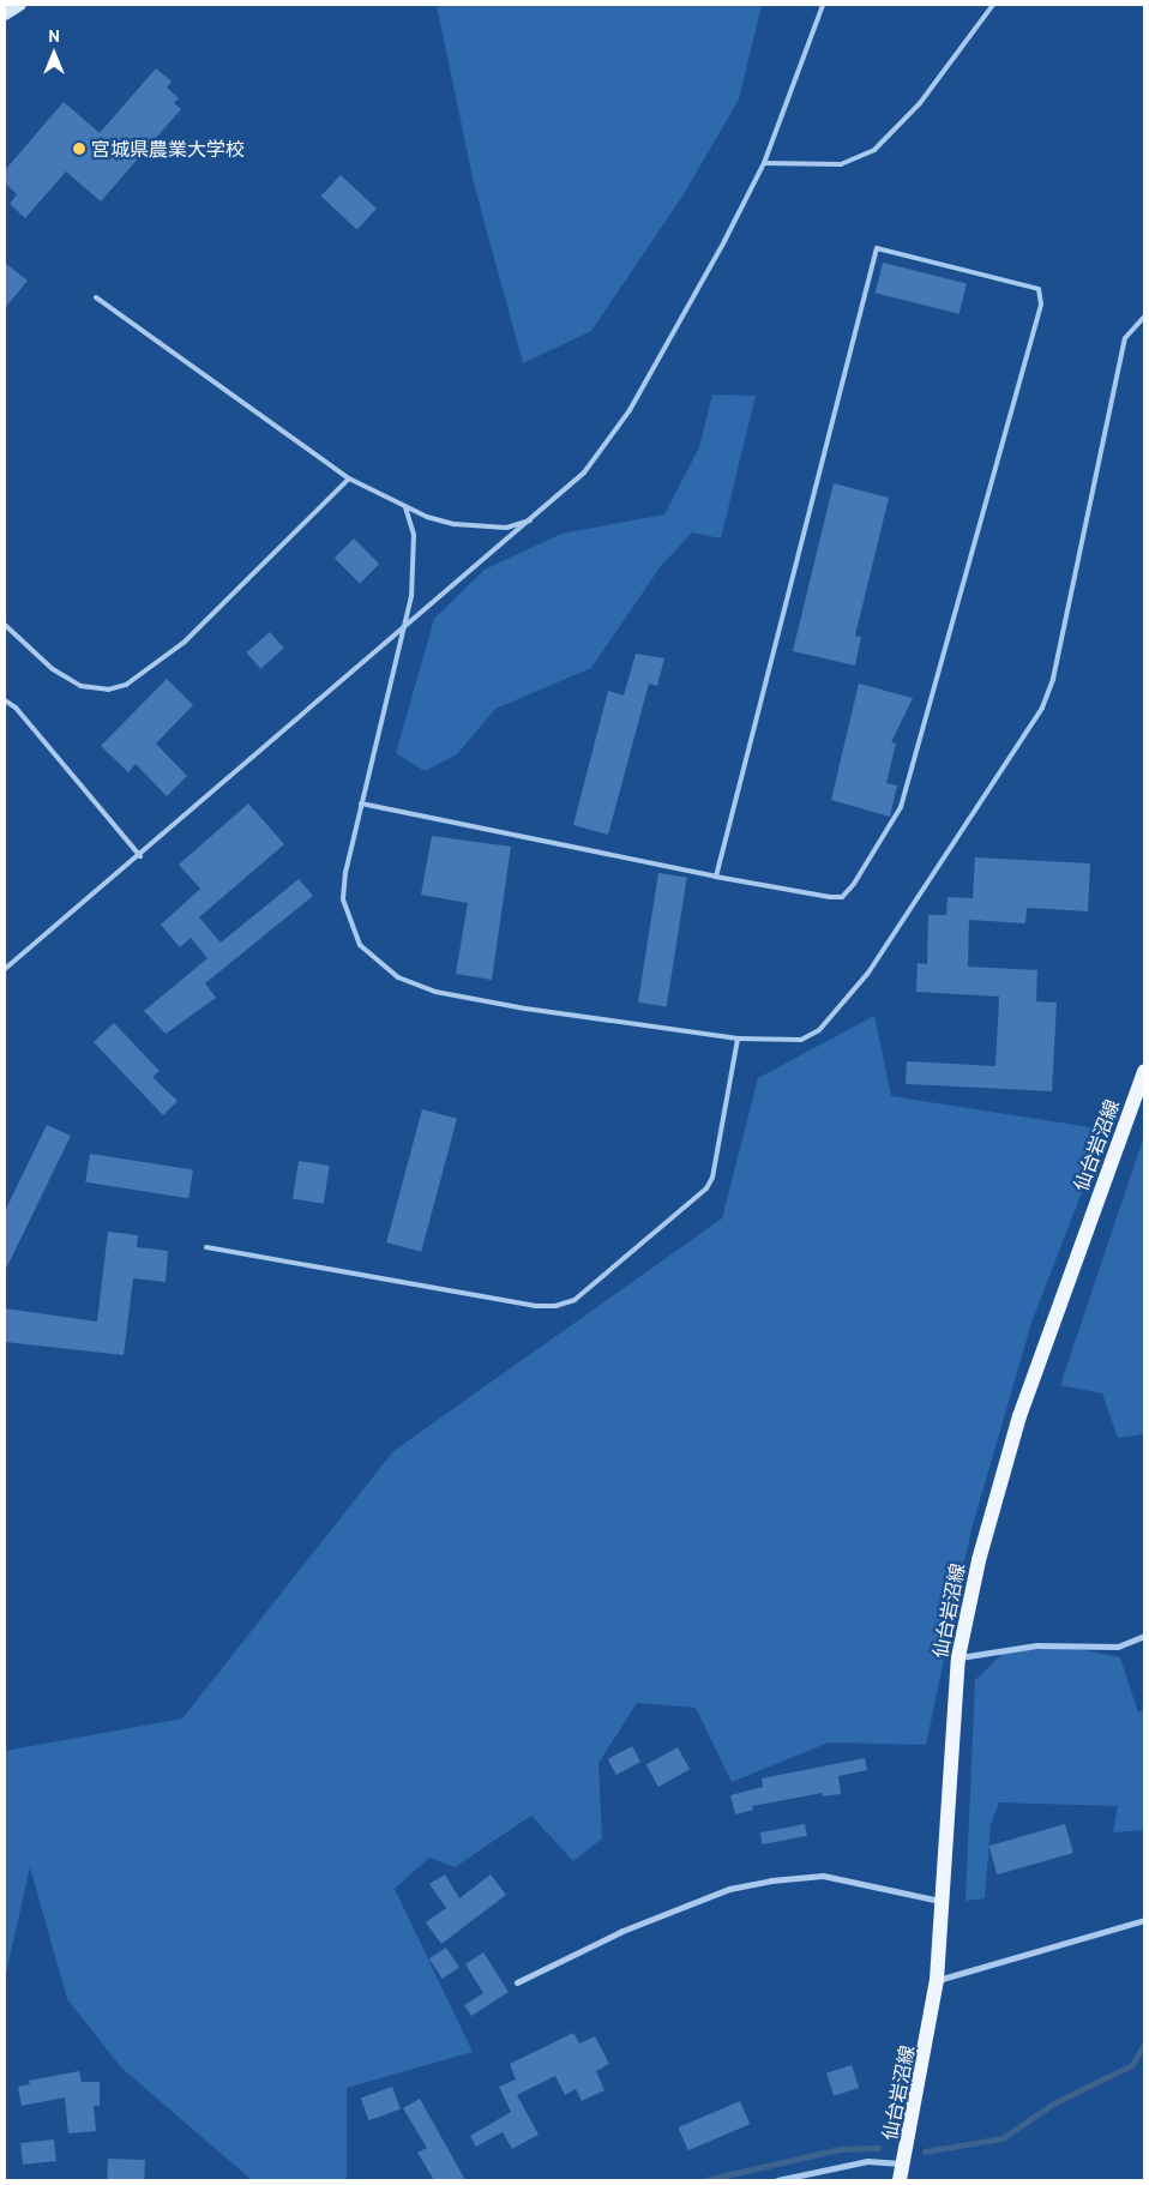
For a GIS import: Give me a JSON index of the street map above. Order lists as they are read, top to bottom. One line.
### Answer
{"streets":{"main road":["仙台岩沼線"]},"places":["宮城県農業大学校"],"north":"top"}
